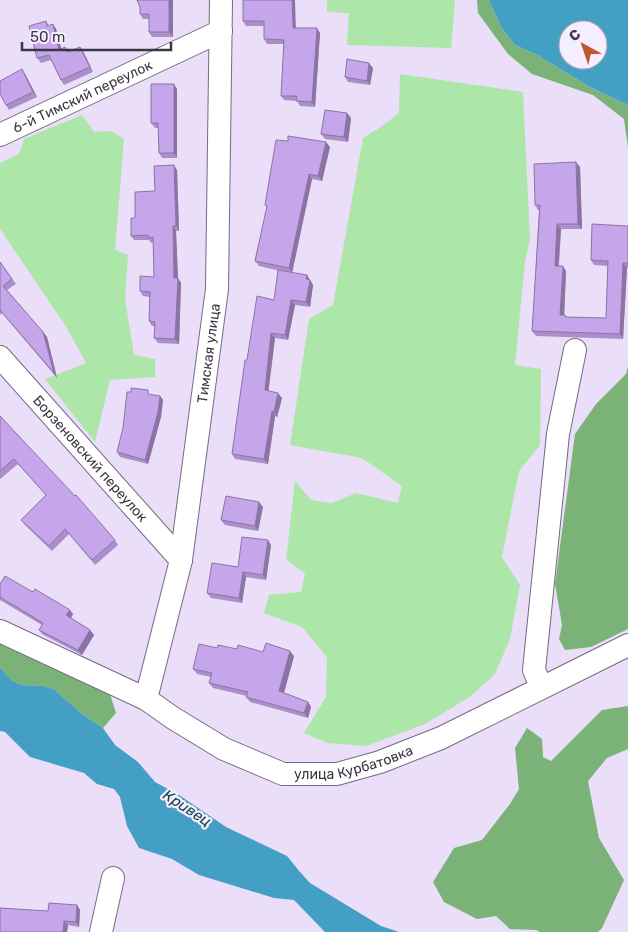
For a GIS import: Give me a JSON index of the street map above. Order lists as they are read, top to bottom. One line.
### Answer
{"streets":{"street":["6-й Тимский переулок","Тимская улица","Борзеновский переулок","улица Курбатовка"]},"crossings":[["6-й Тимский переулок","Тимская улица"],["Тимская улица","Борзеновский переулок"],["Тимская улица","улица Курбатовка"]],"water":["Кривец"],"scale_bar":"50 m","north":"top left"}
